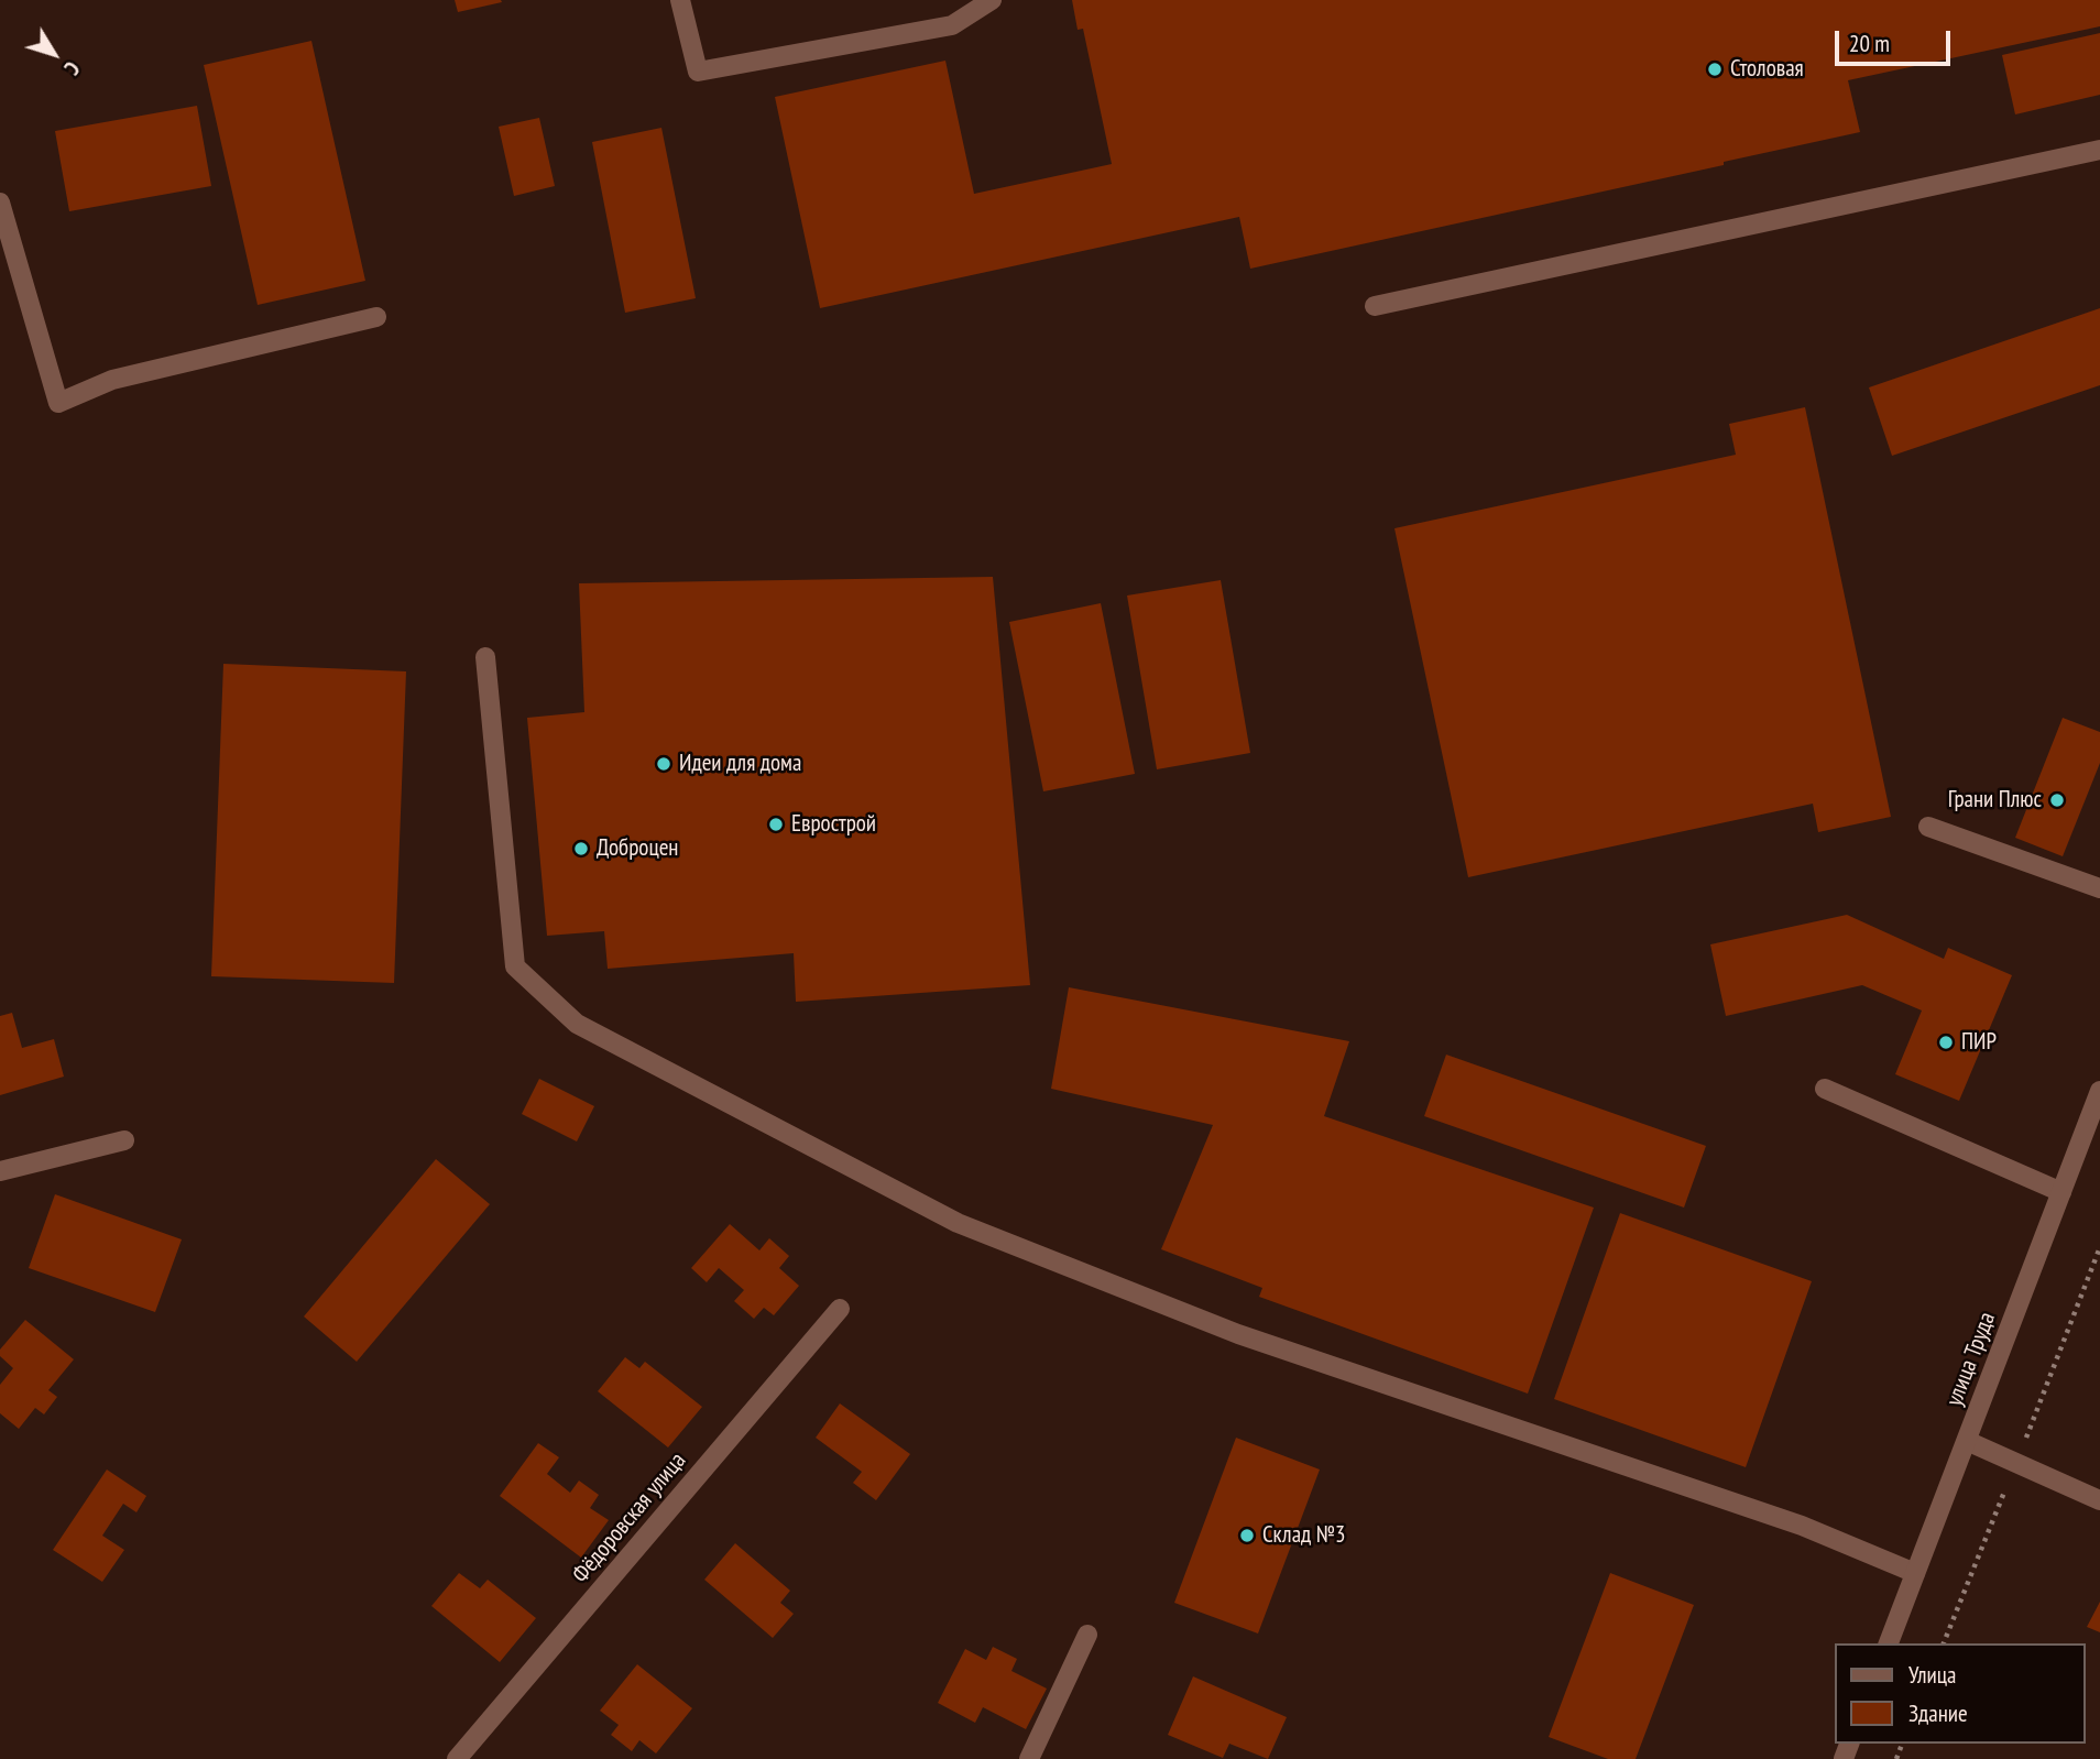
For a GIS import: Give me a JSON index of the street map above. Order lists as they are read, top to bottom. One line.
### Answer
{"streets":{"street":["улица Труда","Фёдоровская улица"]},"places":["Столовая","Идеи для дома","Грани Плюс","Еврострой","Доброцен","ПИР","Склад №3"],"legend":["Улица","Здание"],"scale_bar":"20 m","north":"bottom right"}
